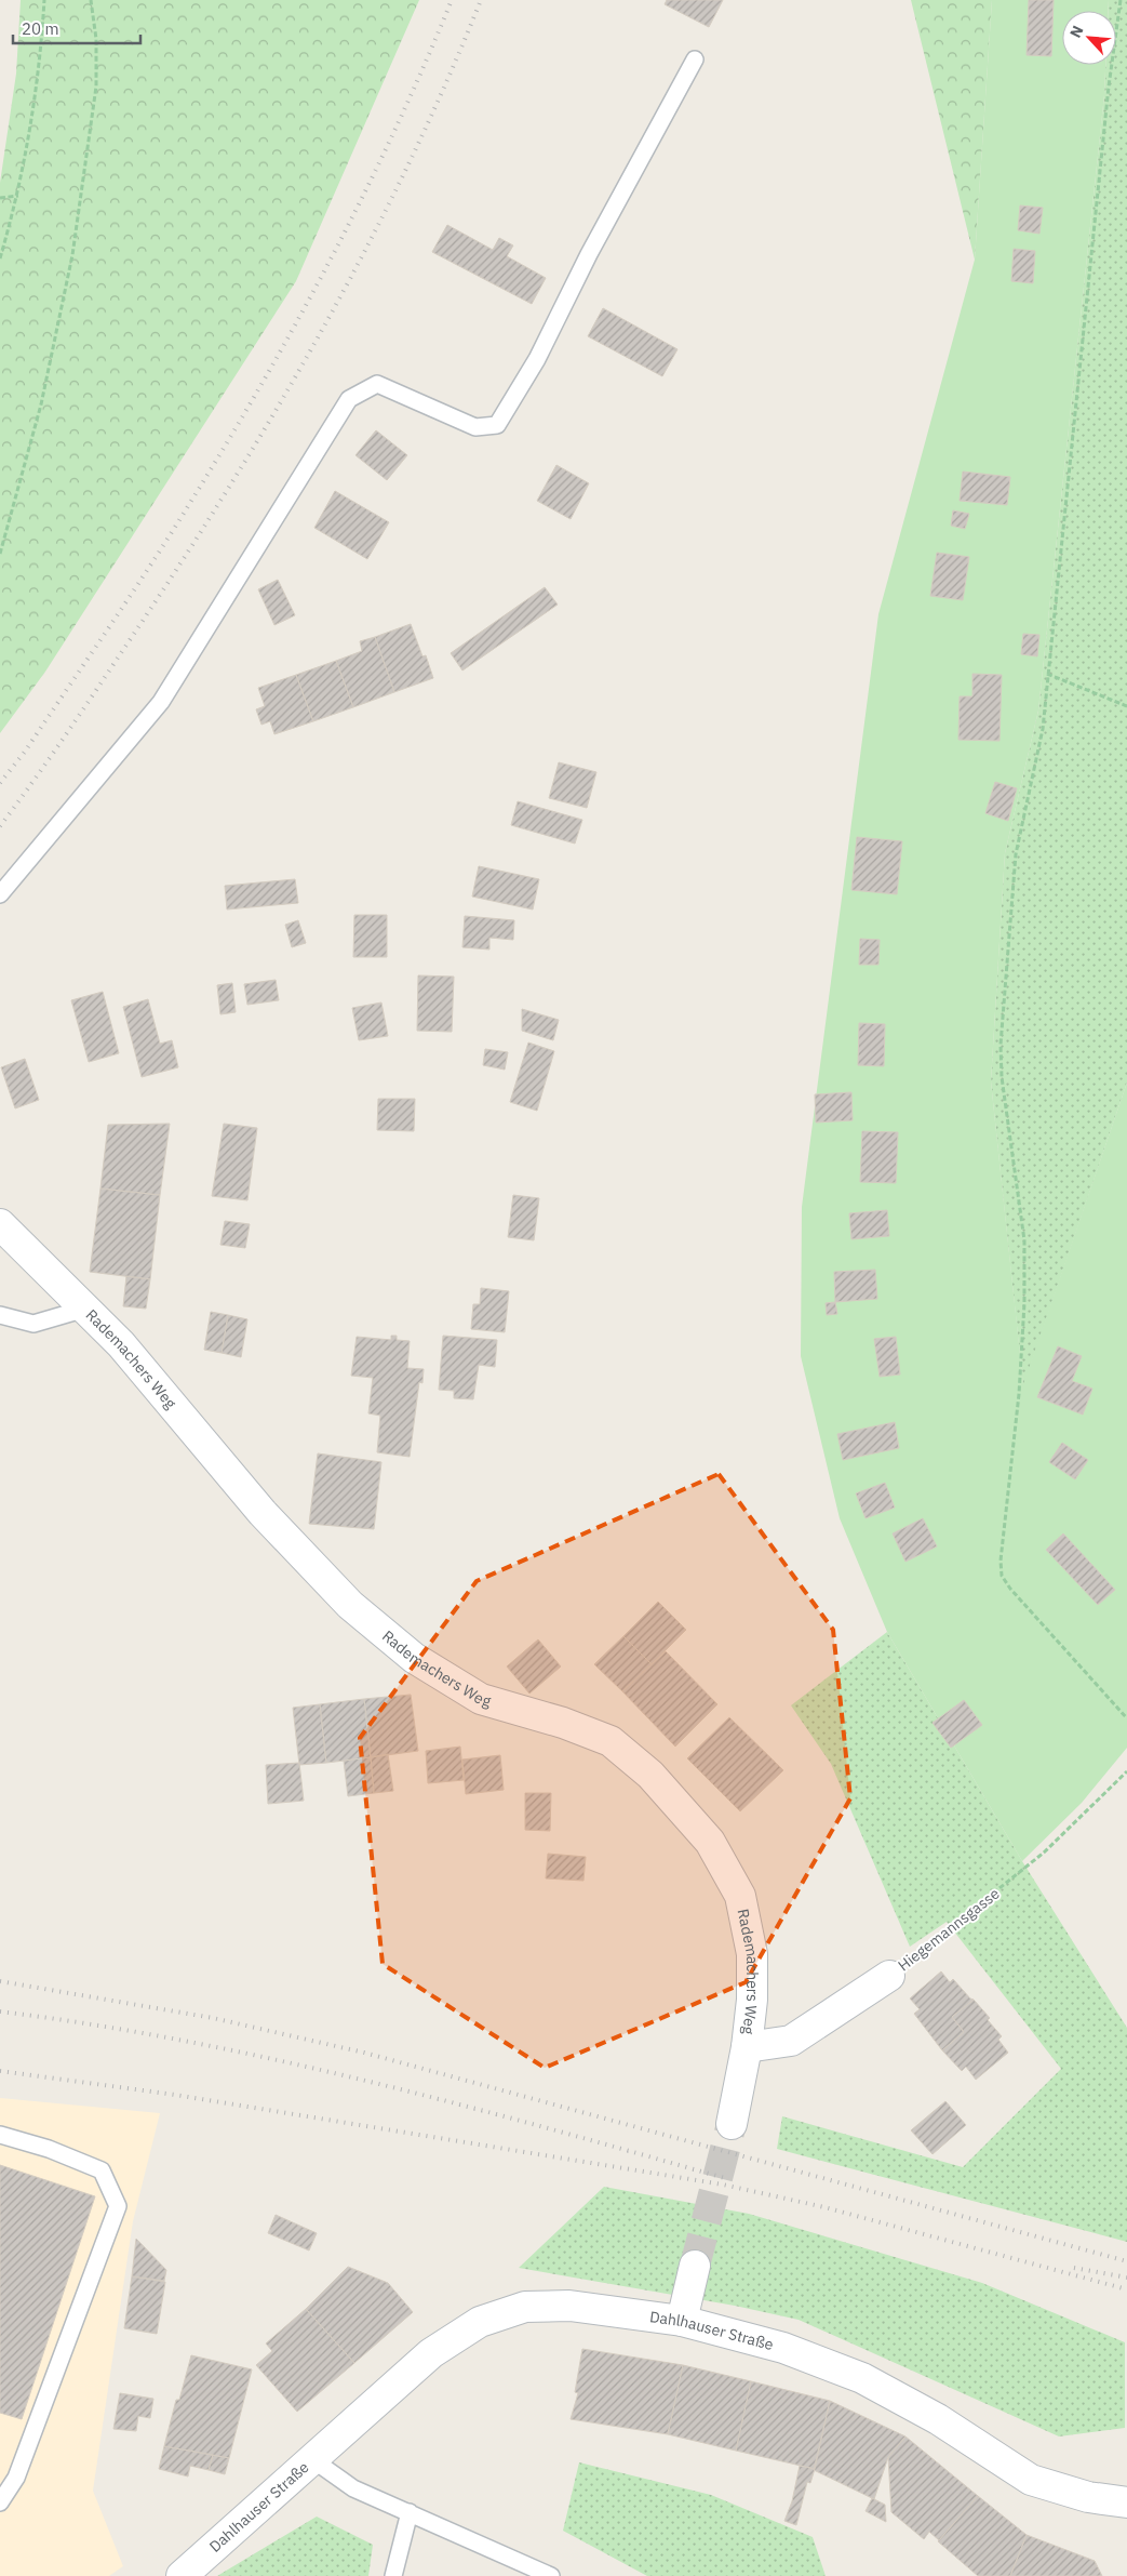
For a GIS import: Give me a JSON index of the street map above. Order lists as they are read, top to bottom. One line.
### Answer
{"streets":{"street":["Rademachers Weg","Hiegemannsgasse","Dahlhauser Straße"]},"crossings":[["Rademachers Weg","Hiegemannsgasse"]],"scale_bar":"20 m","north":"top left"}
